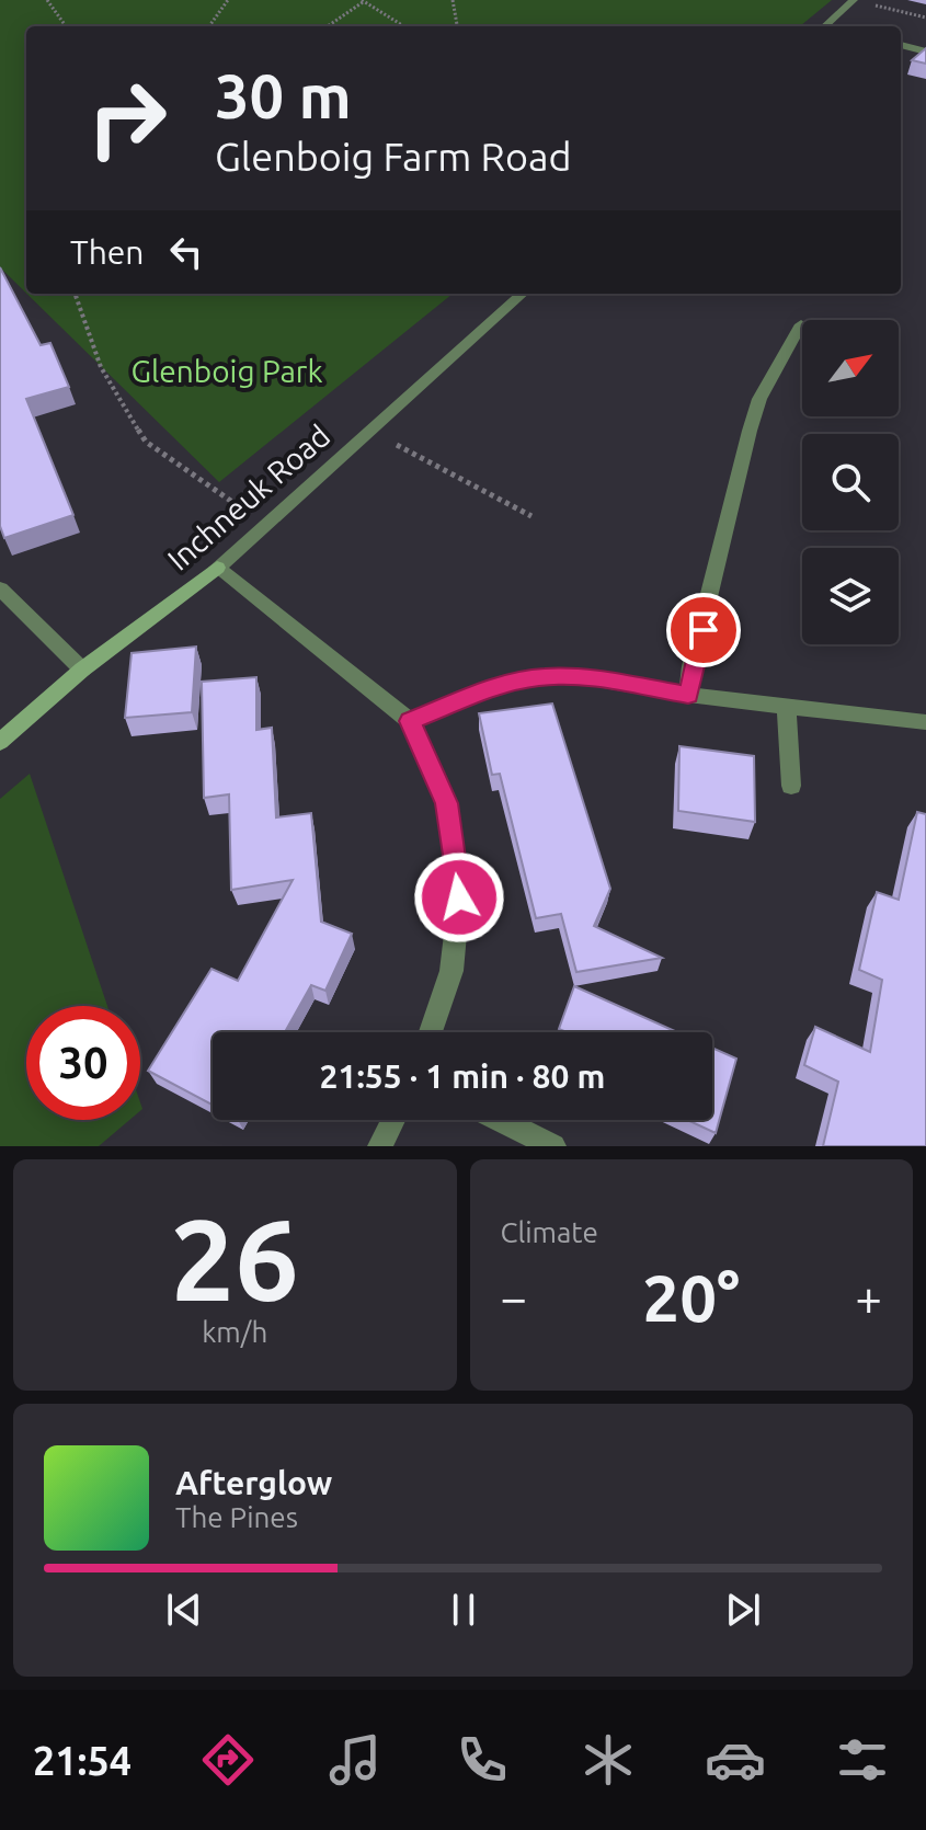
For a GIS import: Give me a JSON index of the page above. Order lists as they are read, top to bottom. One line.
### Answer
{"streets":{"street":["Inchneuk Road"]},"parks":["Glenboig Park"],"north":"top right","page":{"turn":["30 m","Glenboig Farm Road"],"then":"Then","limit":"30","trip":"21:55 · 1 min · 80 m","tile":[["26","km/h"],"Climate"],"heat":["−","20°","+"],"song":["Afterglow","The Pines"],"tabs":"21:54"}}
